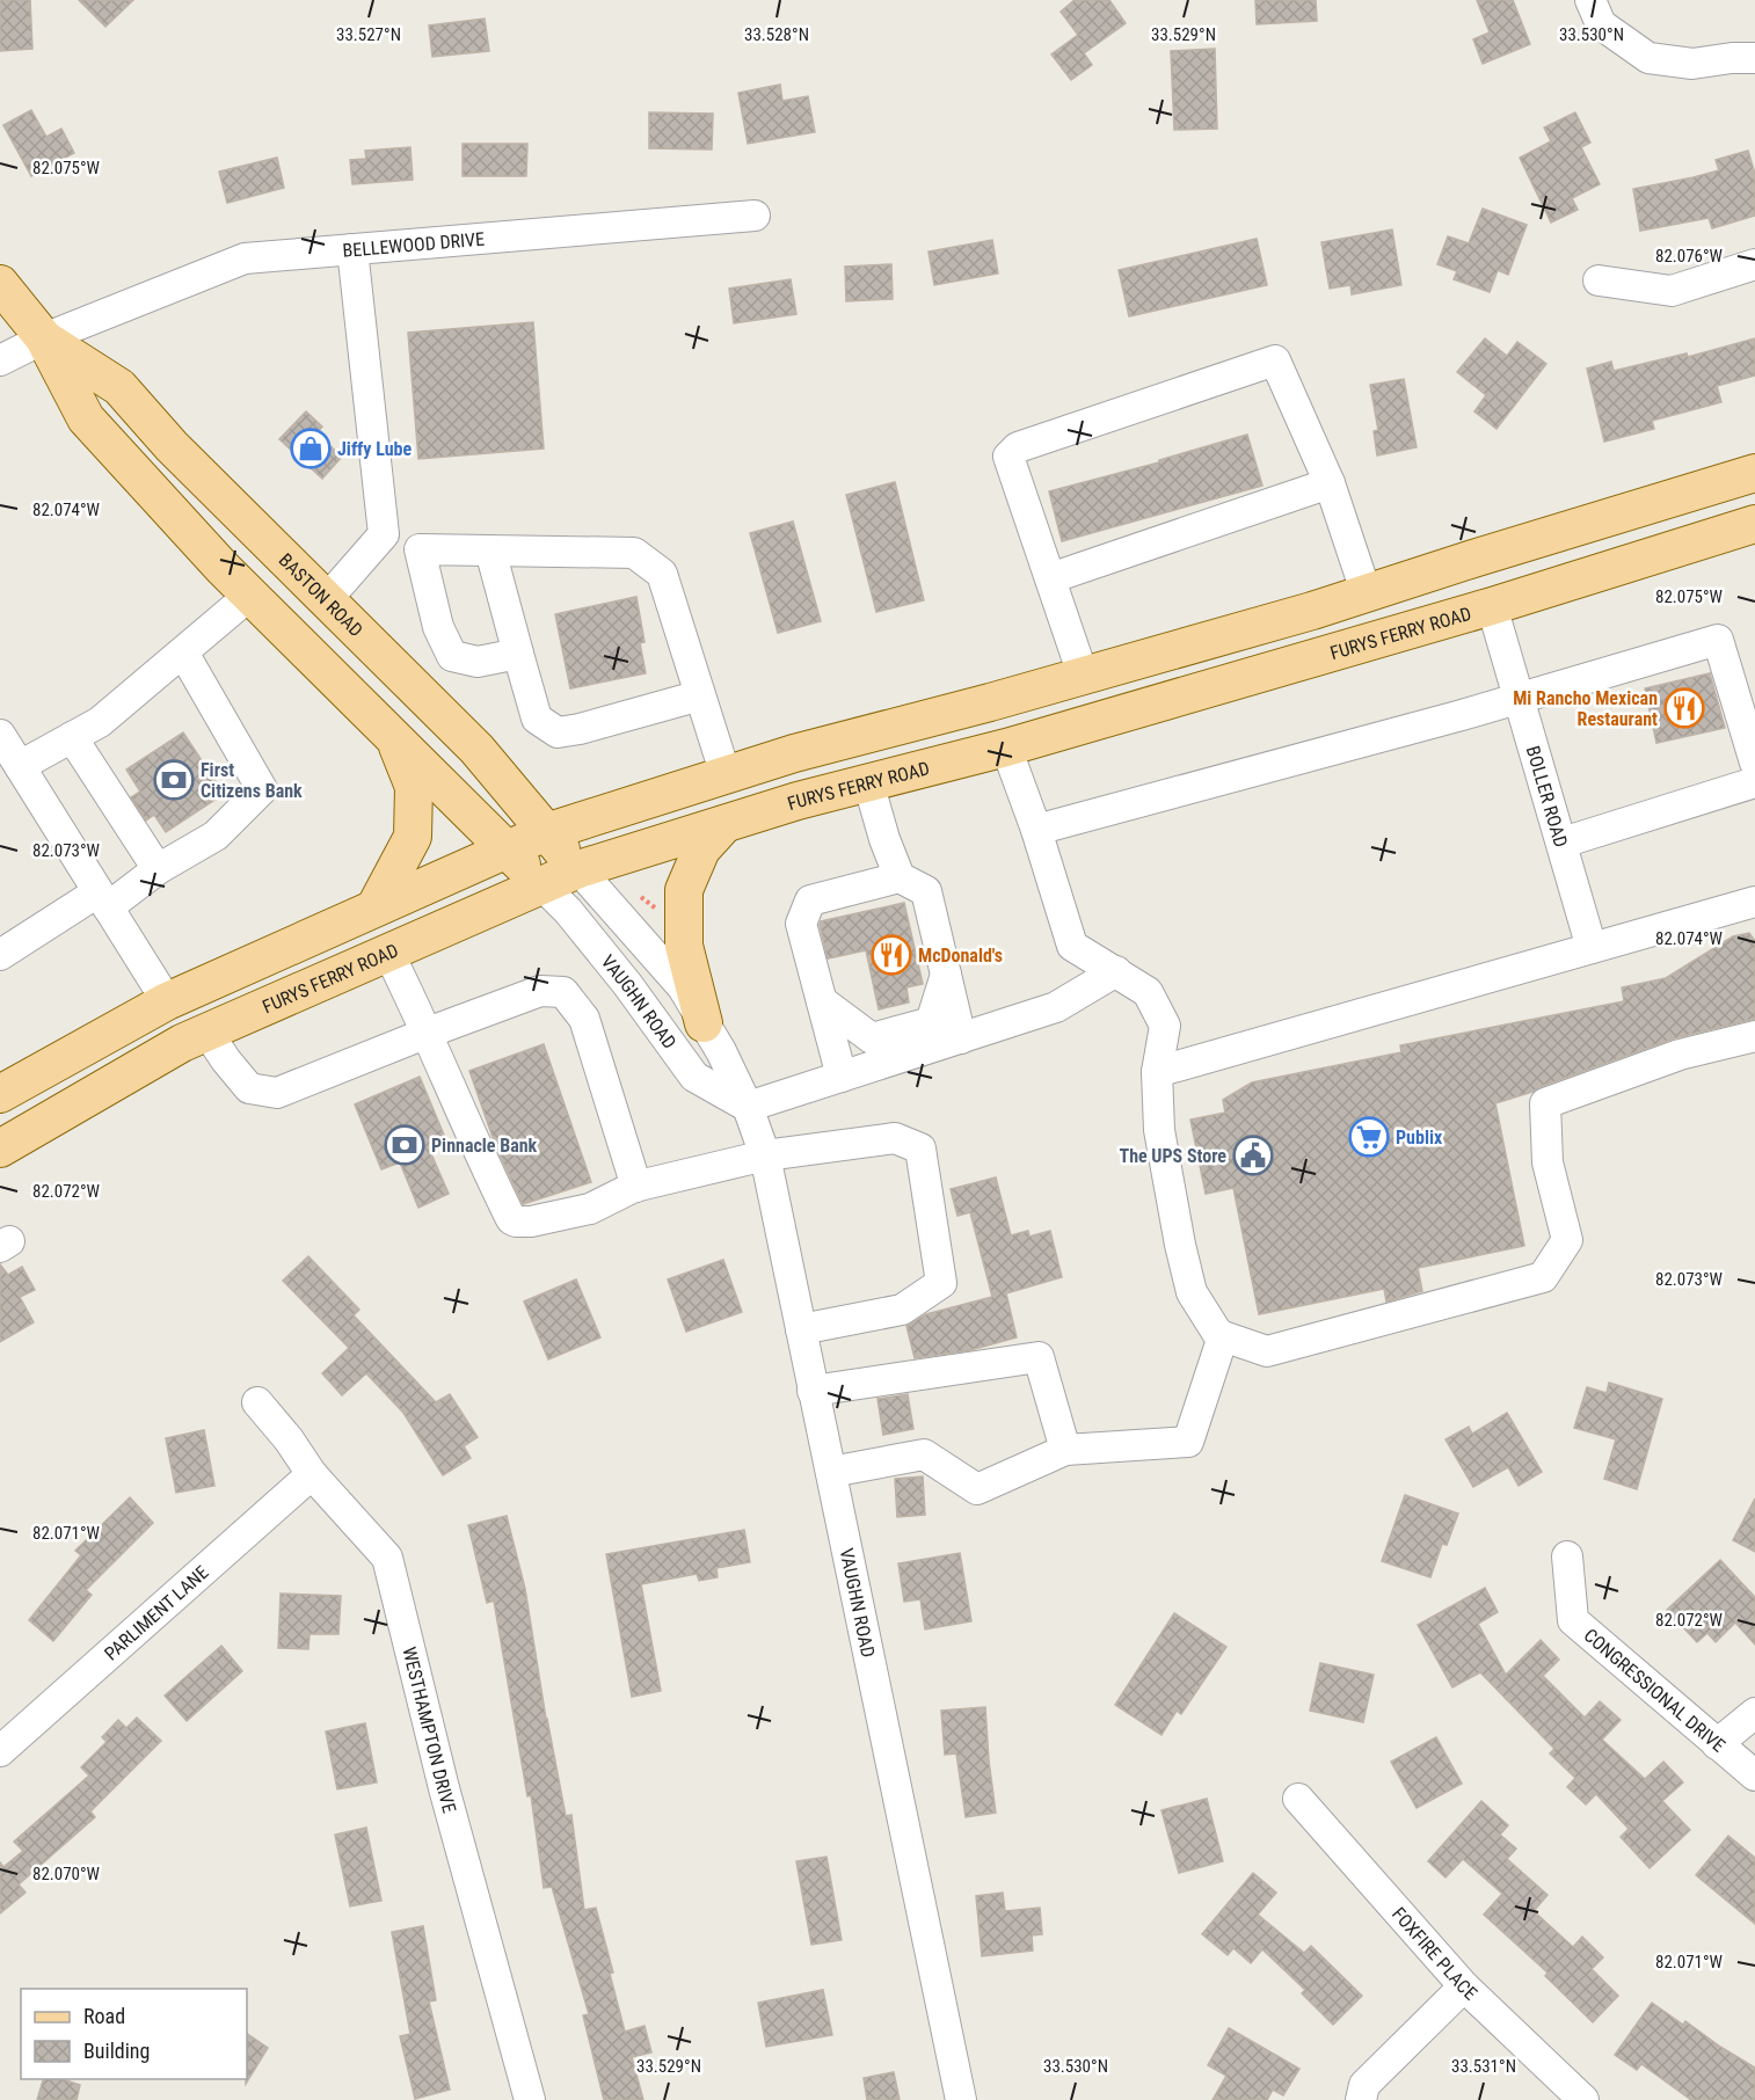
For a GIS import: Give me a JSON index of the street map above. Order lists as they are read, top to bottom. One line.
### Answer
{"streets":{"main road":["BASTON ROAD","FURYS FERRY ROAD"],"street":["BELLEWOOD DRIVE","BOLLER ROAD","VAUGHN ROAD","PARLIMENT LANE","CONGRESSIONAL DRIVE","WESTHAMPTON DRIVE","FOXFIRE PLACE"]},"crossings":[["BELLEWOOD DRIVE","BASTON ROAD"],["BASTON ROAD","FURYS FERRY ROAD"],["BASTON ROAD","VAUGHN ROAD"],["FURYS FERRY ROAD","BOLLER ROAD"],["FURYS FERRY ROAD","VAUGHN ROAD"],["PARLIMENT LANE","WESTHAMPTON DRIVE"]],"places":{"shop":["Jiffy Lube"],"restaurant":["Mi Rancho Mexican Restaurant","McDonald's"],"bank":["First Citizens Bank","Pinnacle Bank"],"supermarket":["Publix"],"public building":["The UPS Store"]},"legend":["Road","Building"],"coordinates":["33.527°N","33.528°N","33.529°N","33.530°N","82.075°W","82.076°W","82.074°W","82.073°W","82.072°W","82.071°W","82.070°W","33.531°N"]}
